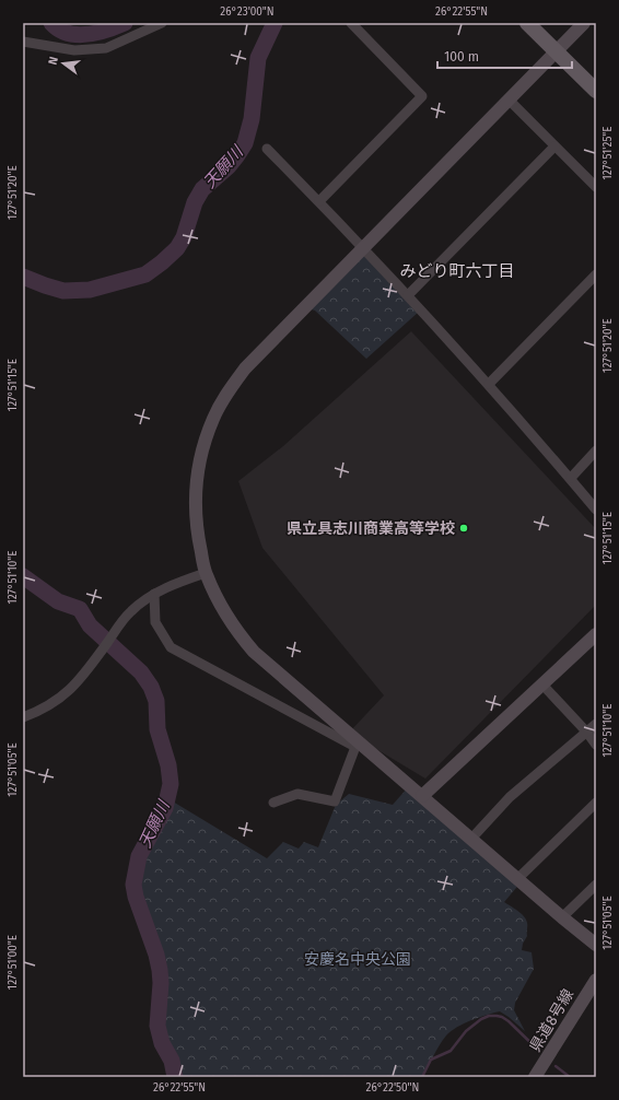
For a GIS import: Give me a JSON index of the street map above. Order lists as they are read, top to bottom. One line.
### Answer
{"streets":{"street":["県道8号線"]},"districts":["みどり町六丁目"],"water":["天願川"],"parks":["安慶名中央公園"],"places":["県立具志川商業高等学校"],"scale_bar":"100 m","north":"left","coordinates":["26°23'00\"N","26°22'55\"N","127°51'25\"E","127°51'20\"E","127°51'15\"E","127°51'10\"E","127°51'05\"E","127°51'00\"E","26°22'50\"N"]}
